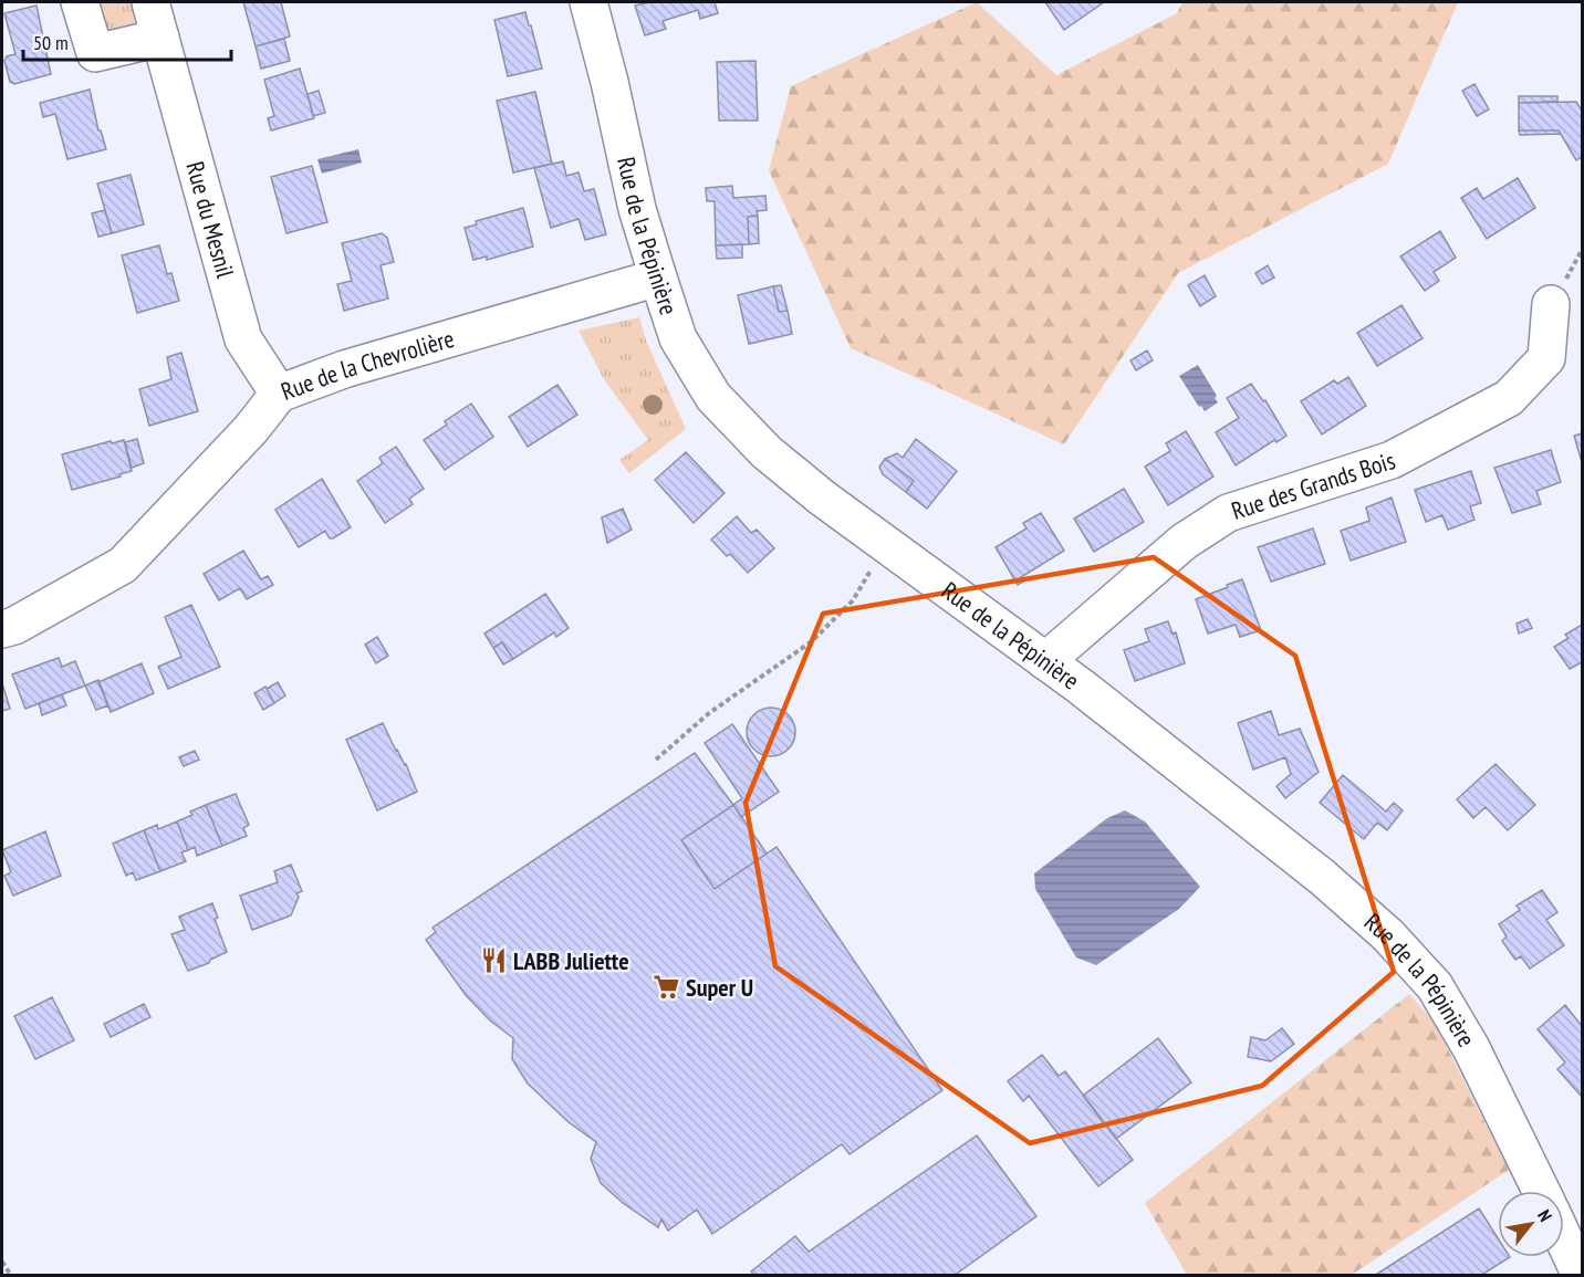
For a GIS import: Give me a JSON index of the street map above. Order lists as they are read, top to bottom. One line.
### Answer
{"streets":{"street":["Rue du Mesnil","Rue de la Pépinière","Rue de la Chevrolière","Rue des Grands Bois"]},"crossings":[["Rue du Mesnil","Rue de la Chevrolière"],["Rue de la Pépinière","Rue de la Chevrolière"],["Rue de la Pépinière","Rue des Grands Bois"]],"places":{"restaurant":["LABB Juliette"],"supermarket":["Super U"]},"scale_bar":"50 m","north":"top right"}
